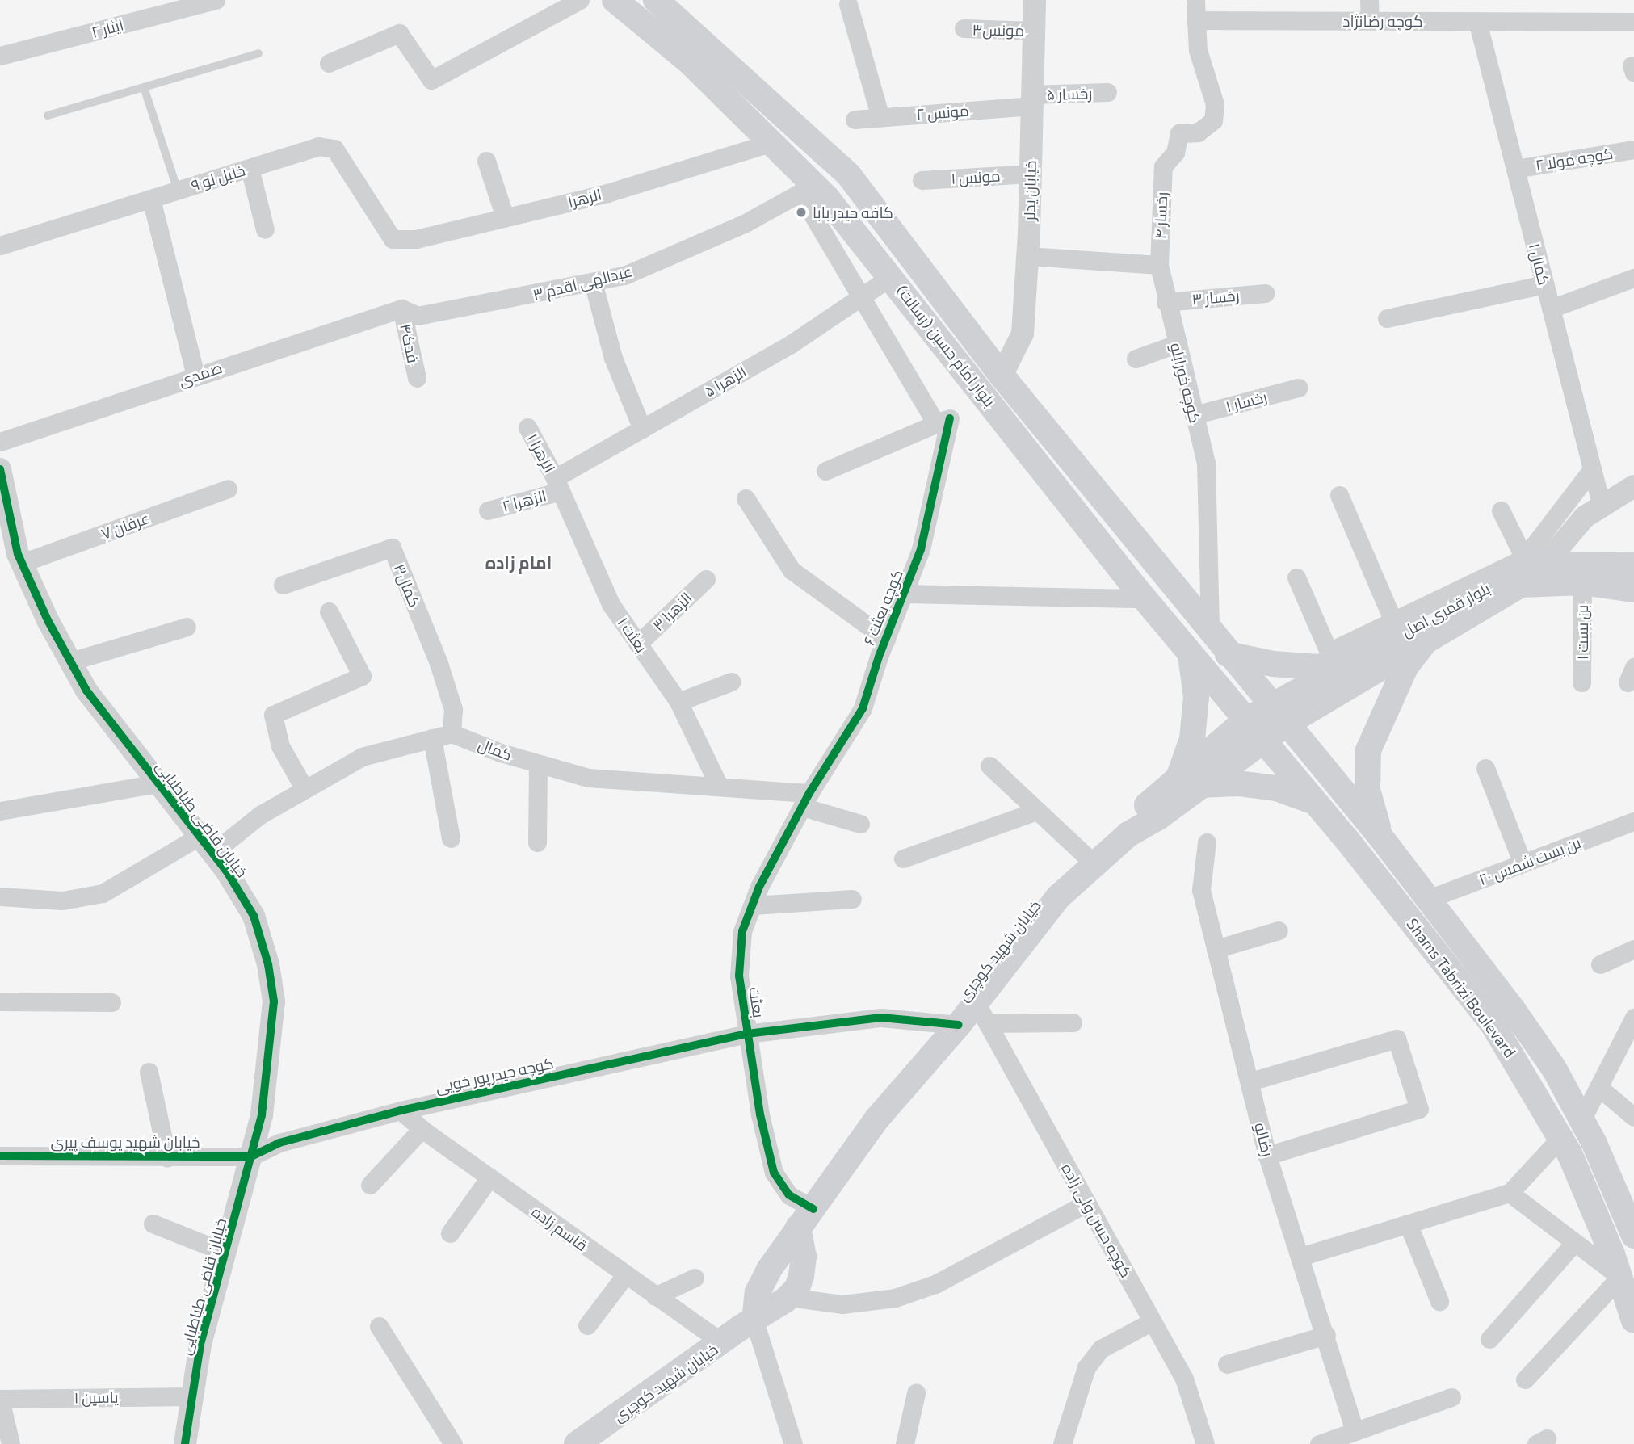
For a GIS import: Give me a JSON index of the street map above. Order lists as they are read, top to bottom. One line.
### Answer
{"streets":{"main road":["بلوار امام حسین (رسالت)","بلوار قمری اصل","خیابان شهید کوچری","Shams Tabrizi Boulevard"],"street":["کوچه رضانژاد","ایثار ۲","مونس۳","رخسار ۵","مونس ۲","کوچه مولا ۲","مونس ۱","خلیل لو ۹","خیابان یدلر","الزهرا","رخسار ۴","کمال ۱","عبدالهی اقدم ۳","رخسار ۳","فدک۴","صمدی","الزهرا ۵","کوچه خورابلو","رخسار ۱","الزهرا ۱","الزهرا ۲","عرفان ۷","کمال۳","کوچه بعثت ۶","الزهرا ۳","بن بست ۱","بعثت ۱","کمال","خیابان قاضی طباطبایی","بن بست شمس ۲۰","بعثت","کوچه حیدرپور خویی","رضالو","خیابان شهید یوسف پیری","کوچه حسن ولی زاده","قاسم زاده","یاسین ۱"]},"crossings":[["کوچه رضانژاد","رخسار ۴"],["کوچه رضانژاد","کمال ۱"],["مونس۳","خیابان یدلر"],["رخسار ۵","مونس ۲"],["رخسار ۵","خیابان یدلر"],["مونس ۲","خیابان یدلر"],["کوچه مولا ۲","کمال ۱"],["مونس ۱","خیابان یدلر"],["خلیل لو ۹","الزهرا"],["خیابان یدلر","بلوار امام حسین (رسالت)"],["الزهرا","بلوار امام حسین (رسالت)"],["رخسار ۴","کوچه خورابلو"],["عبدالهی اقدم ۳","فدک۴"],["عبدالهی اقدم ۳","بلوار امام حسین (رسالت)"],["عبدالهی اقدم ۳","صمدی"],["رخسار ۳","کوچه خورابلو"],["فدک۴","صمدی"],["بلوار امام حسین (رسالت)","الزهرا ۵"],["بلوار امام حسین (رسالت)","کوچه خورابلو"],["بلوار امام حسین (رسالت)","بلوار قمری اصل"],["بلوار امام حسین (رسالت)","خیابان شهید کوچری"],["بلوار امام حسین (رسالت)","Shams Tabrizi Boulevard"],["الزهرا ۵","الزهرا ۱"],["الزهرا ۵","الزهرا ۲"],["الزهرا ۵","بعثت ۱"],["کوچه خورابلو","رخسار ۱"],["الزهرا ۱","الزهرا ۲"],["الزهرا ۱","بعثت ۱"],["الزهرا ۲","بعثت ۱"],["عرفان ۷","خیابان قاضی طباطبایی"],["کمال۳","کمال"],["کوچه بعثت ۶","کمال"],["کوچه بعثت ۶","بعثت"],["بلوار قمری اصل","بن بست ۱"],["بلوار قمری اصل","خیابان شهید کوچری"],["بلوار قمری اصل","Shams Tabrizi Boulevard"],["الزهرا ۳","بعثت ۱"],["بعثت ۱","کمال"],["کمال","بعثت"],["خیابان قاضی طباطبایی","کوچه حیدرپور خویی"],["خیابان قاضی طباطبایی","خیابان شهید یوسف پیری"],["خیابان قاضی طباطبایی","یاسین ۱"],["بن بست شمس ۲۰","Shams Tabrizi Boulevard"],["خیابان شهید کوچری","Shams Tabrizi Boulevard"],["خیابان شهید کوچری","بعثت"],["خیابان شهید کوچری","کوچه حیدرپور خویی"],["خیابان شهید کوچری","کوچه حسن ولی زاده"],["خیابان شهید کوچری","قاسم زاده"],["بعثت","کوچه حیدرپور خویی"],["کوچه حیدرپور خویی","خیابان شهید یوسف پیری"],["کوچه حیدرپور خویی","قاسم زاده"]],"districts":["امام زاده"],"places":["کافه حیدر بابا"]}
